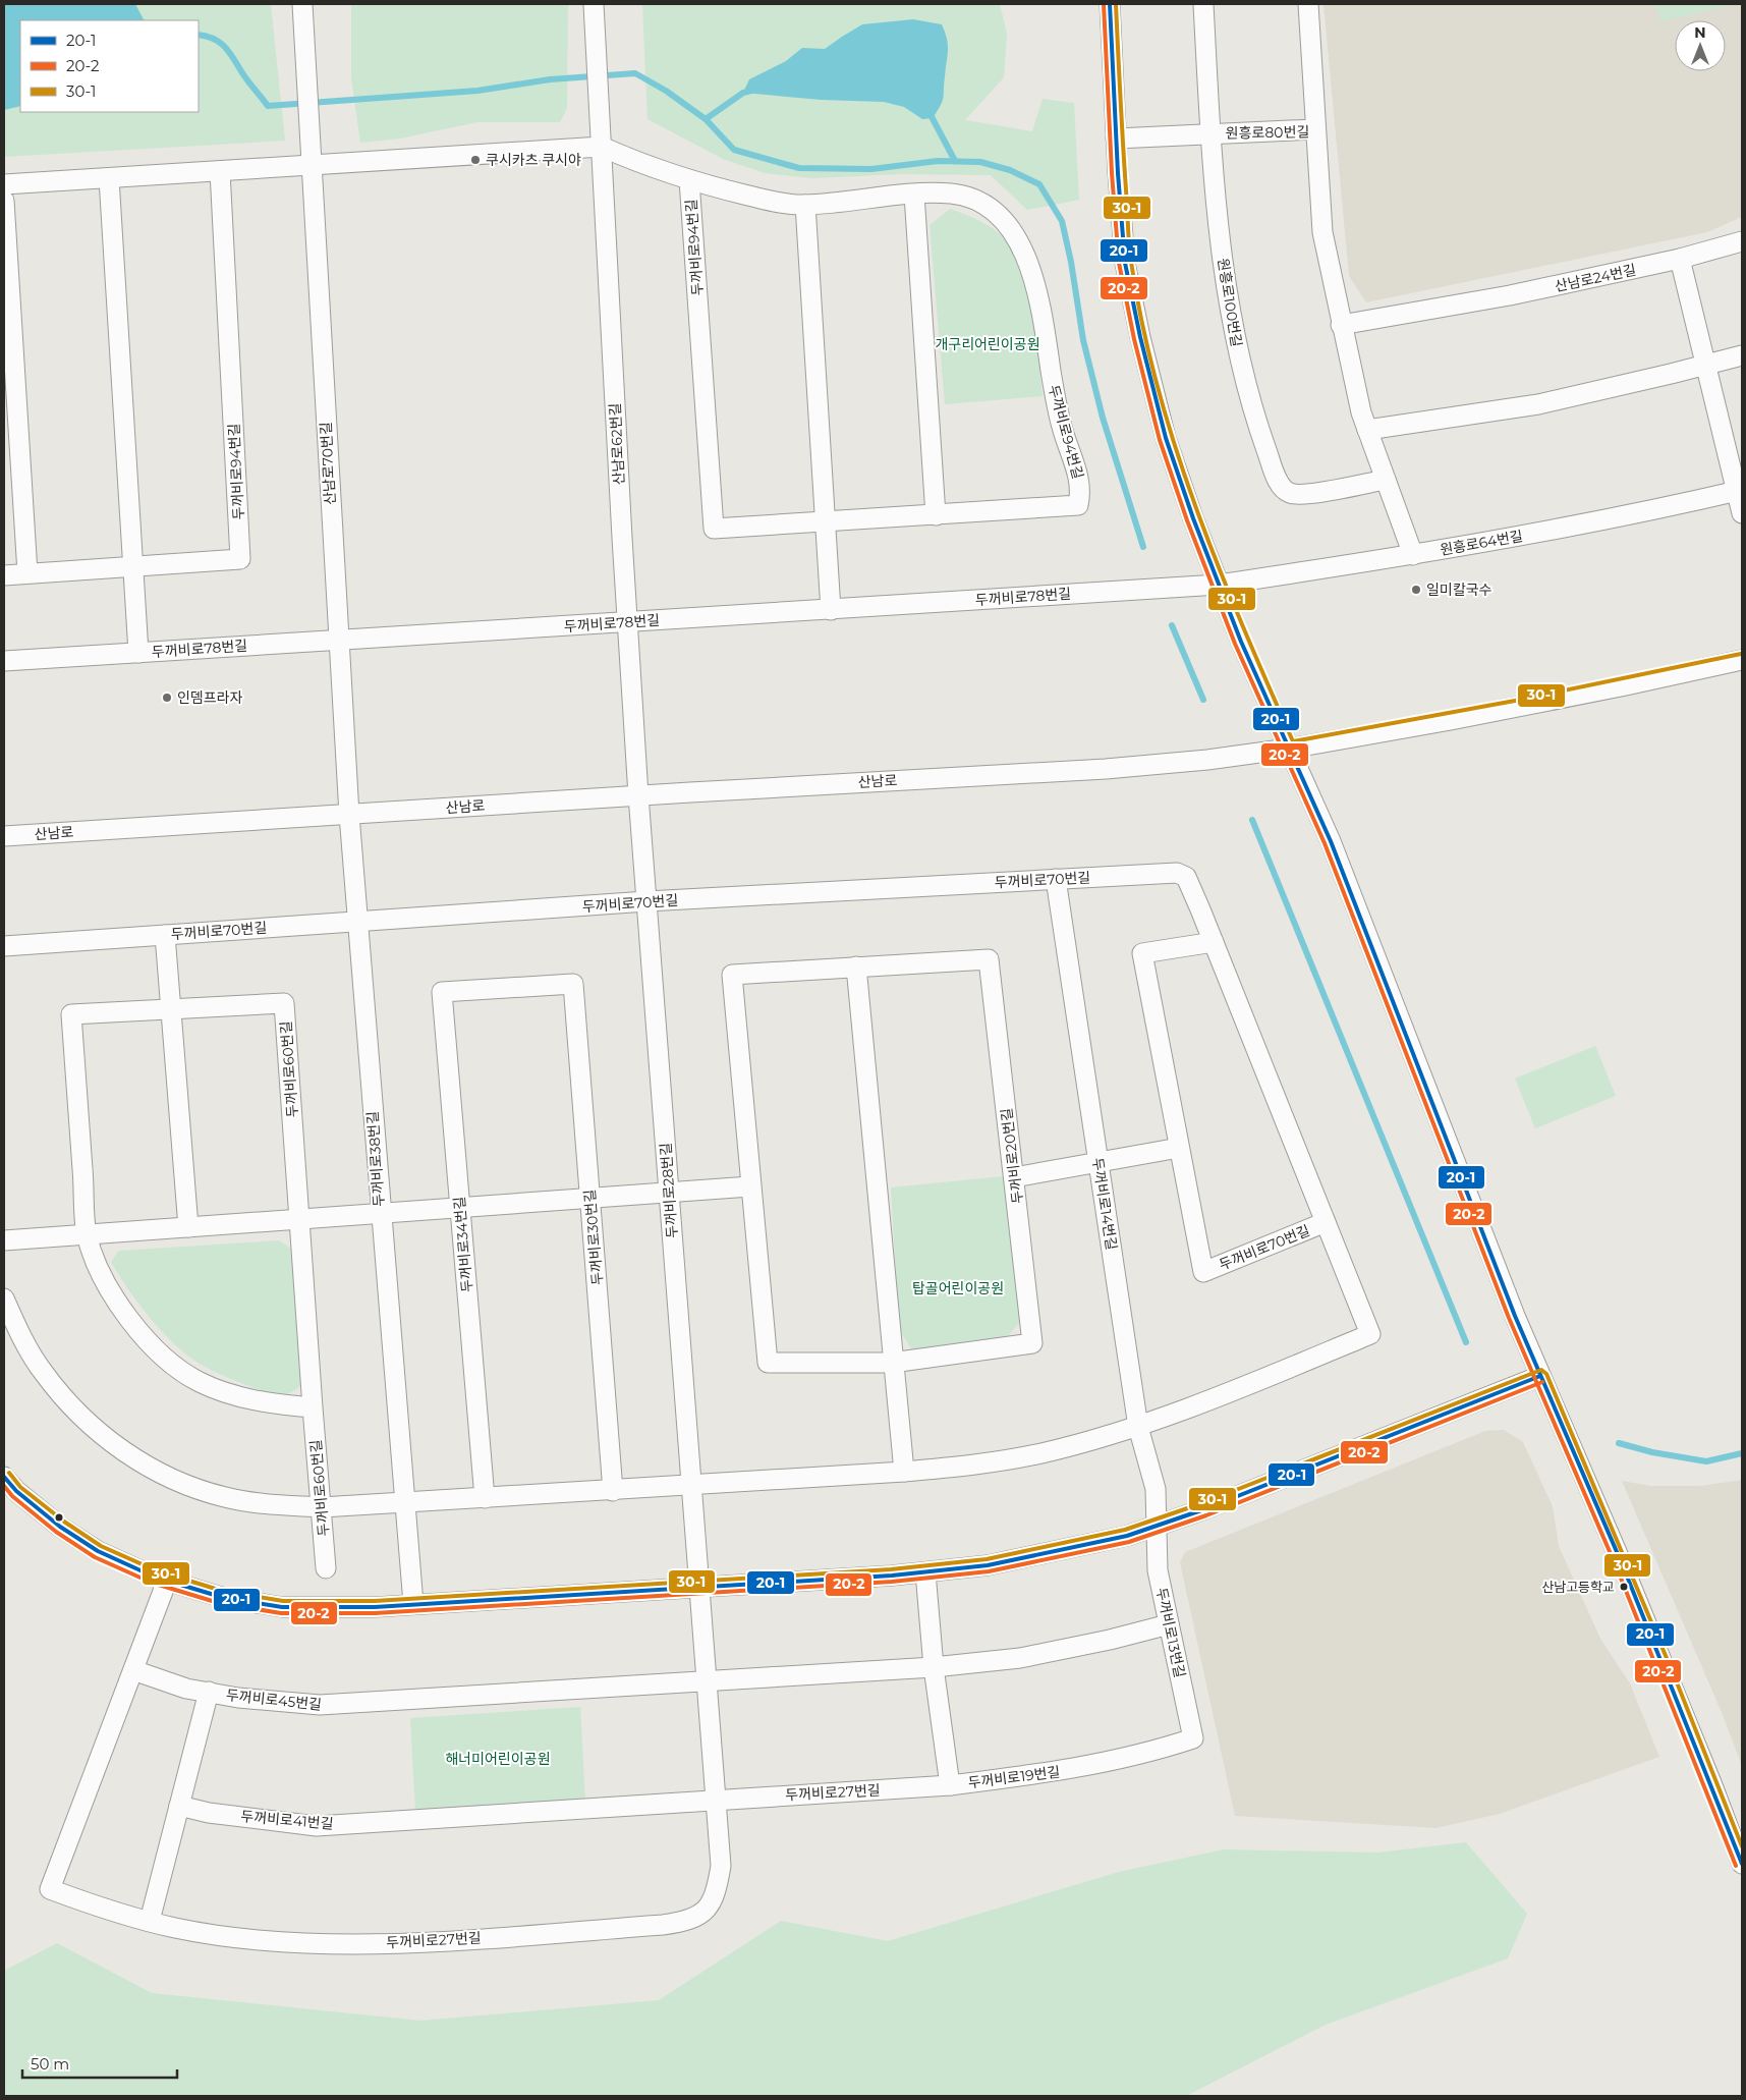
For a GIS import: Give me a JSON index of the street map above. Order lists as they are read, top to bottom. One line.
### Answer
{"streets":{"street":["원흥로80번길","두꺼비로94번길","산남로24번길","원흥로100번길","산남로62번길","산남로70번길","원흥로64번길","두꺼비로78번길","산남로","두꺼비로70번길","두꺼비로60번길","두꺼비로20번길","두꺼비로38번길","두꺼비로28번길","두꺼비로14번길","두꺼비로30번길","두꺼비로34번길","두꺼비로13번길","두꺼비로45번길","두꺼비로19번길","두꺼비로27번길","두꺼비로41번길"]},"crossings":[["원흥로80번길","산남로24번길"],["원흥로80번길","원흥로100번길"],["원흥로80번길","원흥로64번길"],["두꺼비로94번길","산남로62번길"],["두꺼비로94번길","산남로70번길"],["산남로62번길","두꺼비로78번길"],["산남로62번길","산남로"],["산남로62번길","두꺼비로28번길"],["산남로70번길","두꺼비로78번길"],["산남로70번길","산남로"],["산남로70번길","두꺼비로38번길"],["원흥로64번길","두꺼비로78번길"],["산남로","두꺼비로38번길"],["산남로","두꺼비로28번길"],["두꺼비로70번길","두꺼비로38번길"],["두꺼비로70번길","두꺼비로28번길"],["두꺼비로70번길","두꺼비로14번길"],["두꺼비로28번길","두꺼비로27번길"],["두꺼비로14번길","두꺼비로13번길"],["두꺼비로30번길","두꺼비로34번길"],["두꺼비로13번길","두꺼비로19번길"],["두꺼비로45번길","두꺼비로27번길"],["두꺼비로19번길","두꺼비로27번길"],["두꺼비로27번길","두꺼비로41번길"]],"parks":["개구리어린이공원","탑골어린이공원","해너미어린이공원"],"places":["쿠시카츠 쿠시야","일미칼국수","인뎀프라자","산남고등학교"],"lines":["transit line 20-1","transit line 20-2","transit line 30-1"],"legend":["20-1","20-2","30-1"],"scale_bar":"50 m","north":"top"}
